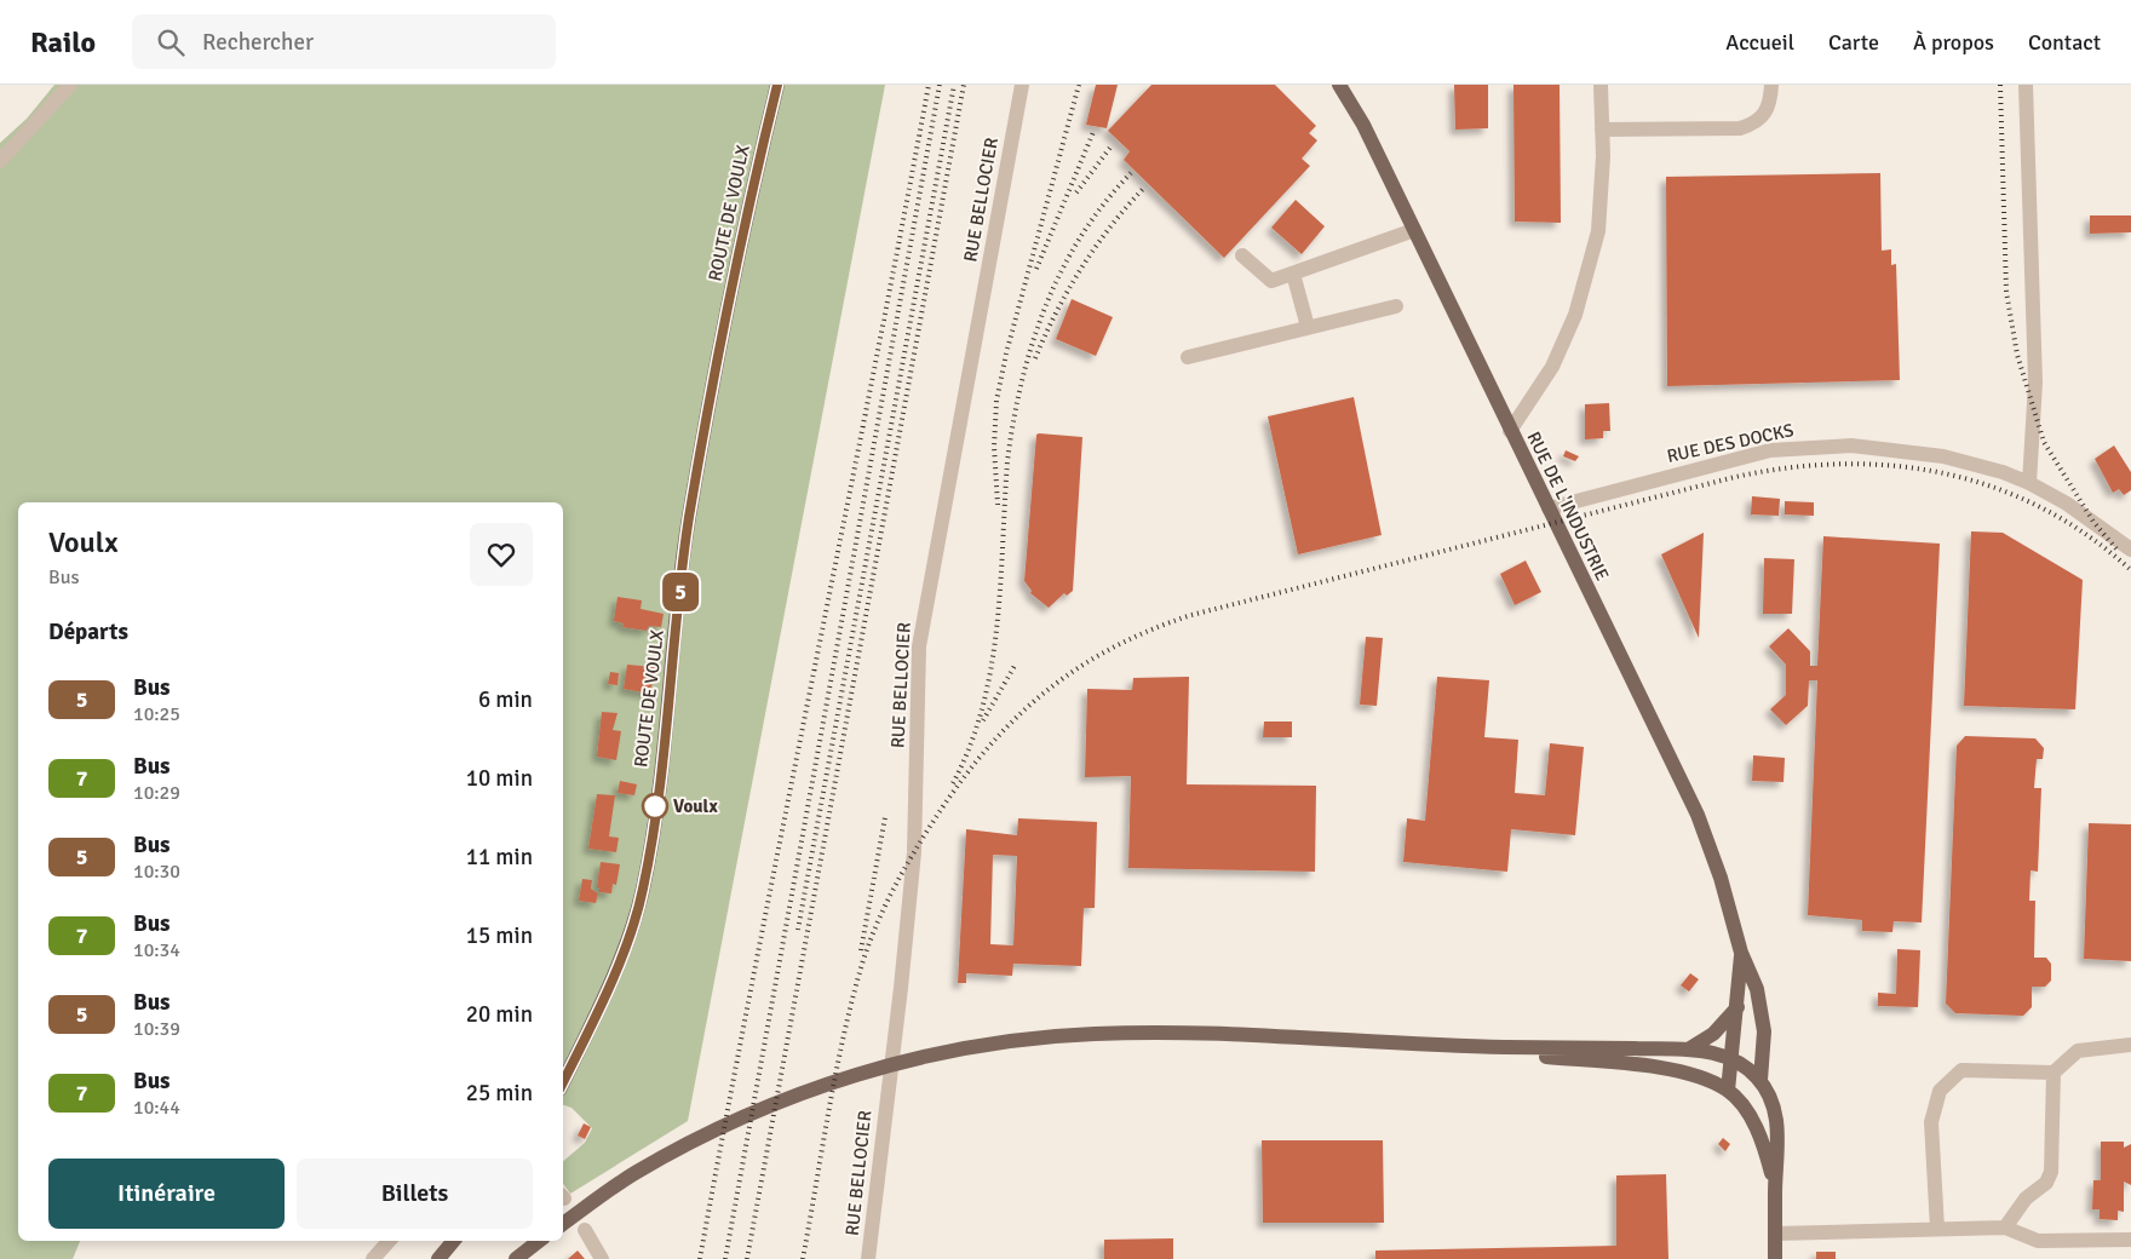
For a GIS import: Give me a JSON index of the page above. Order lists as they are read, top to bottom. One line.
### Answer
{"streets":{"main road":["ROUTE DE VOULX","RUE DE L'INDUSTRIE"],"street":["RUE BELLOCIER","RUE DES DOCKS"]},"crossings":[["RUE DES DOCKS","RUE DE L'INDUSTRIE"]],"places":["Voulx"],"lines":["bus line 5"],"page":{"header":"Railo","search":"Rechercher","nav":["Accueil","Carte","À propos","Contact"],"on_map":"5","heading":[["Voulx","Bus"],"Départs"],"list":[{"mark":"5","name":"Bus","note":"10:25","value":"6 min"},{"mark":"7","name":"Bus","note":"10:29","value":"10 min"},{"mark":"5","name":"Bus","note":"10:30","value":"11 min"},{"mark":"7","name":"Bus","note":"10:34","value":"15 min"},{"mark":"5","name":"Bus","note":"10:39","value":"20 min"},{"mark":"7","name":"Bus","note":"10:44","value":"25 min"}],"buttons":["Itinéraire","Billets"]}}
